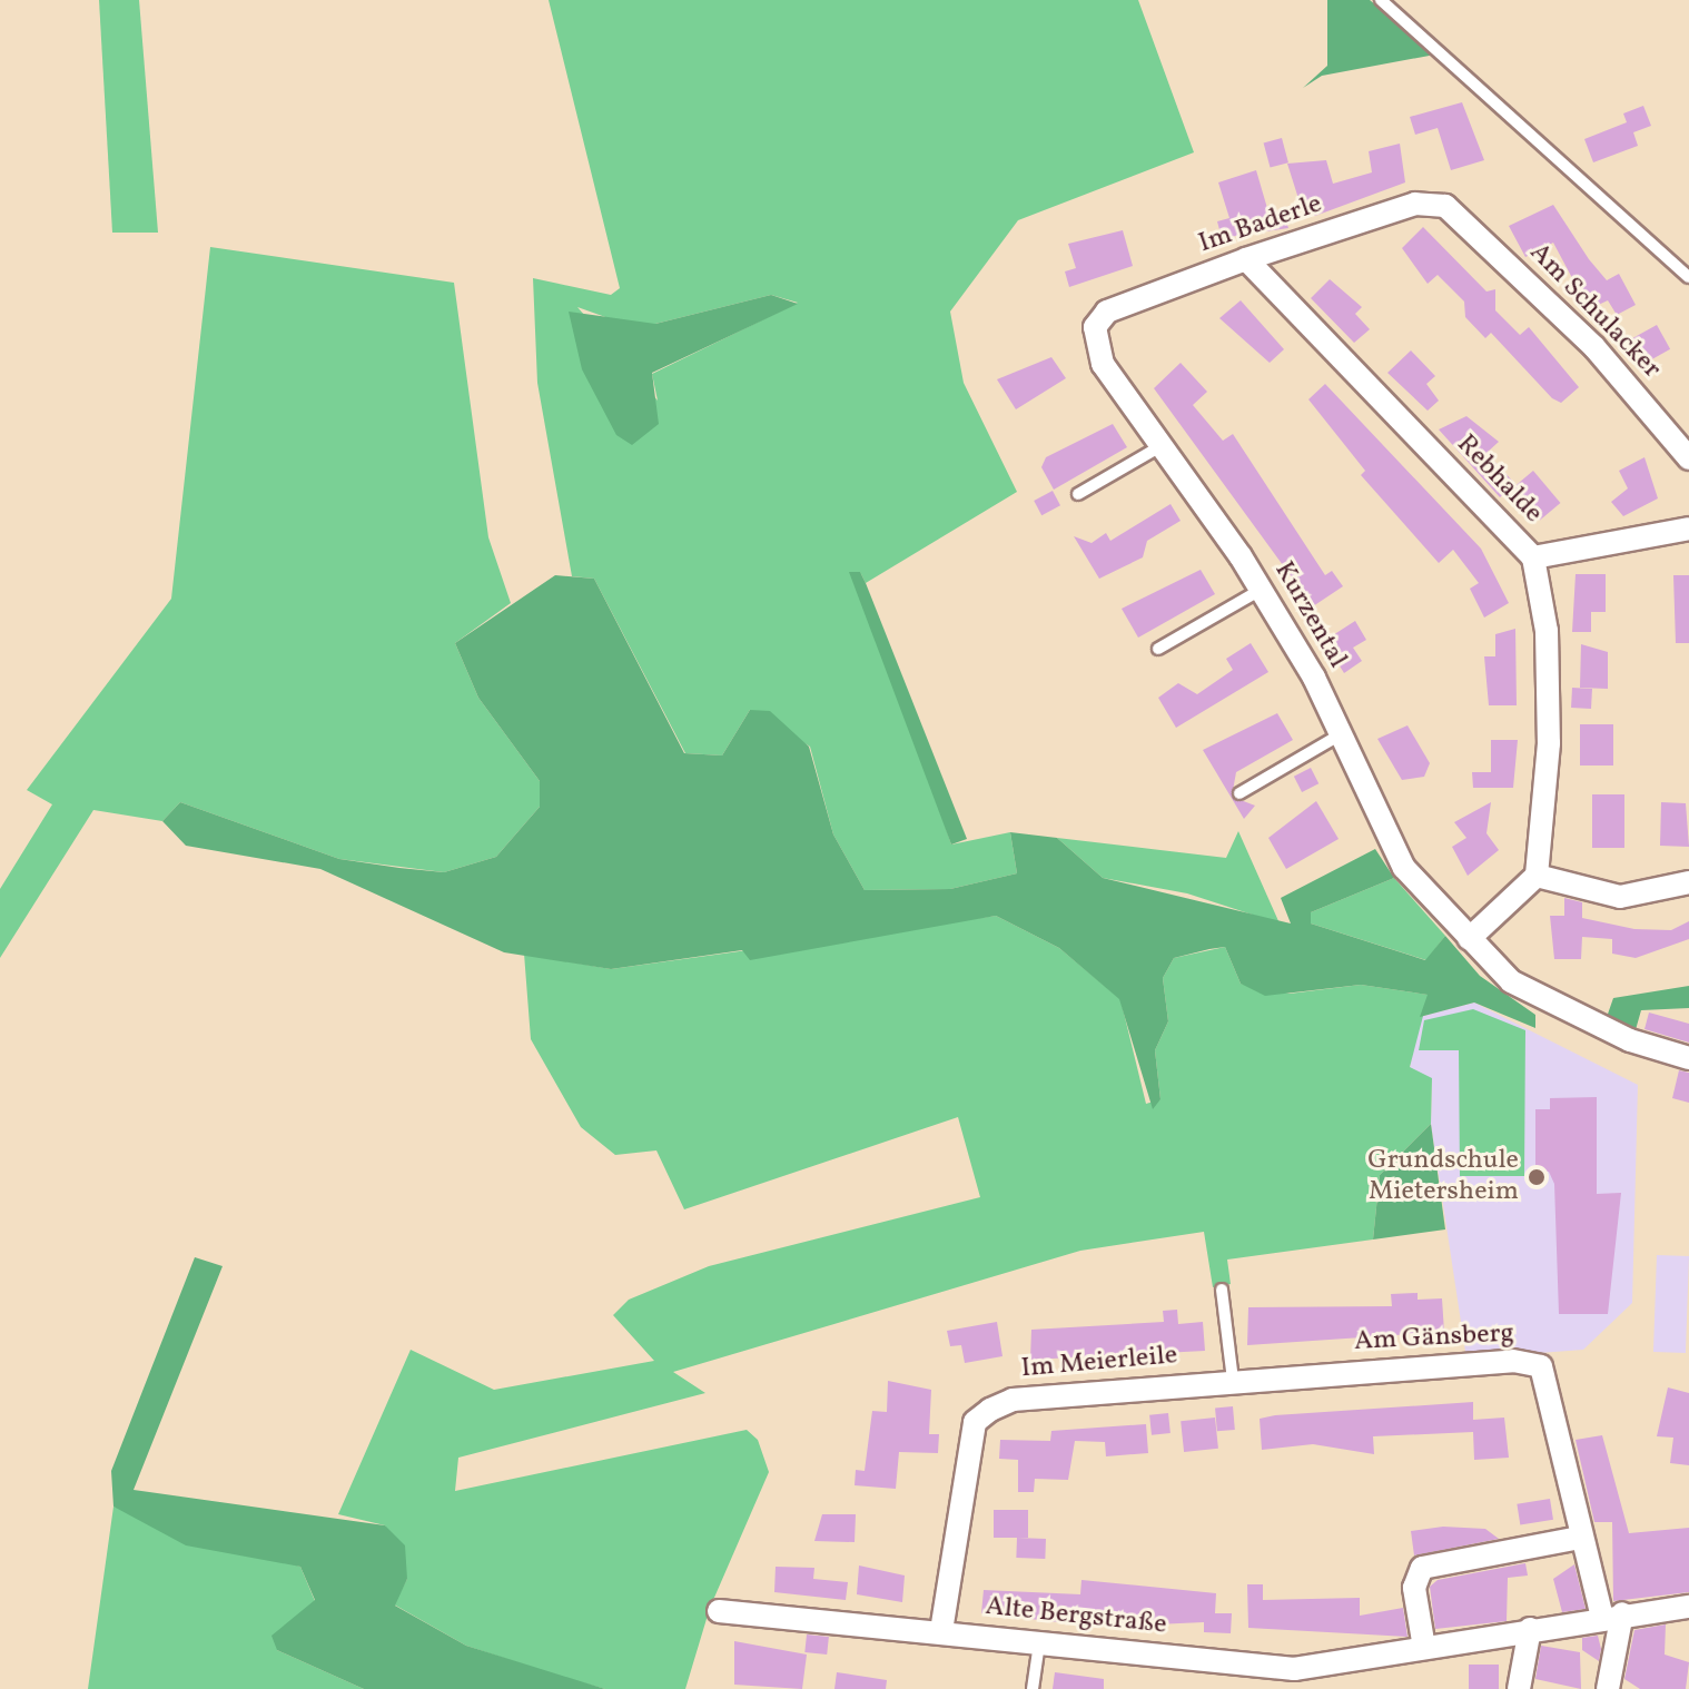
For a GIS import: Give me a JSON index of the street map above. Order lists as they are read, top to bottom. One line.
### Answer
{"streets":{"street":["Im Baderle","Am Schulacker","Rebhalde","Kurzental","Am Gänsberg","Im Meierleile","Alte Bergstraße"]},"crossings":[["Im Baderle","Am Schulacker"],["Im Baderle","Rebhalde"],["Im Baderle","Kurzental"],["Am Gänsberg","Im Meierleile"],["Am Gänsberg","Alte Bergstraße"],["Im Meierleile","Alte Bergstraße"]],"places":["Grundschule Mietersheim"]}
